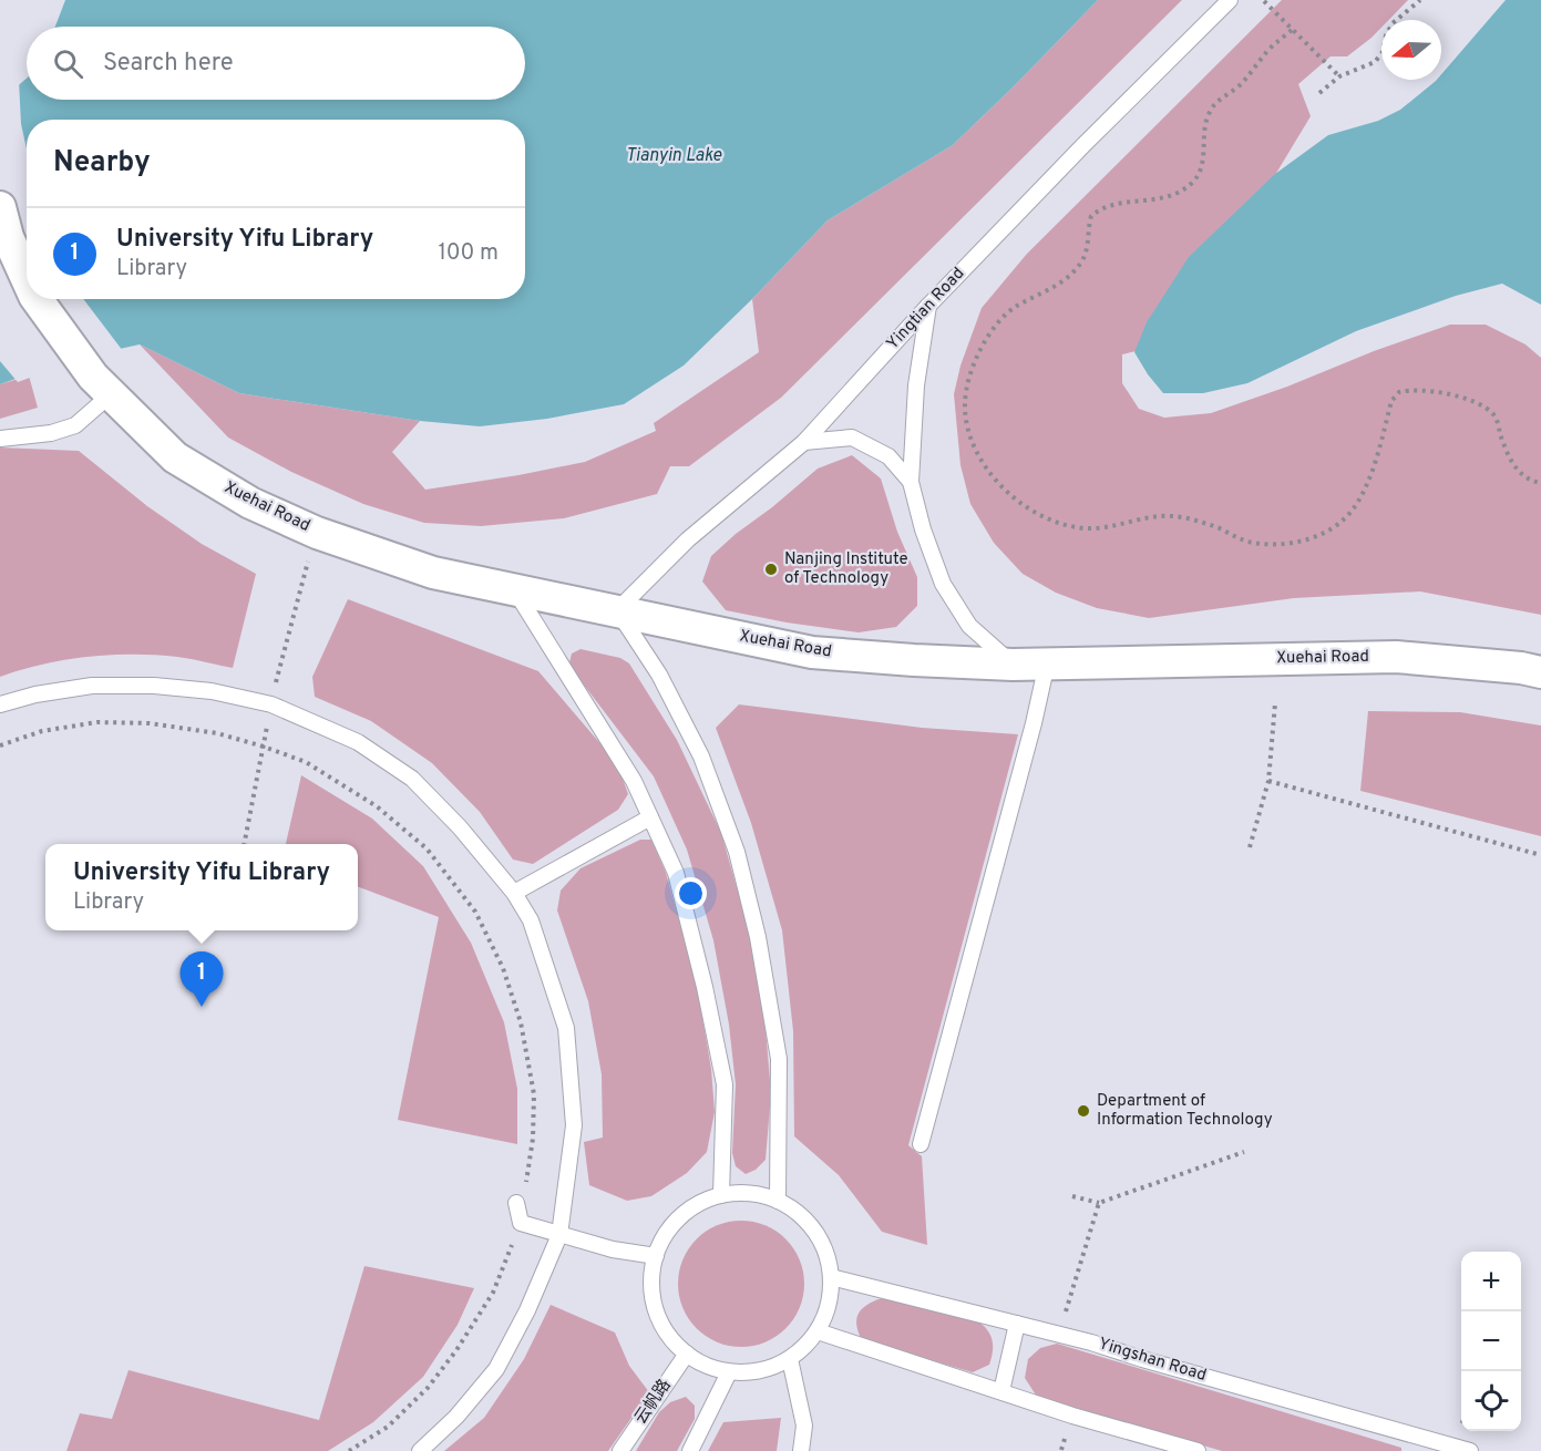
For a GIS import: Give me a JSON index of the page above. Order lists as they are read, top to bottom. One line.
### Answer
{"streets":{"street":["Xuehai Road"],"lane":["Yingtian Road","Yingshan Road","云帆路"]},"crossings":[["Yingtian Road","Xuehai Road"],["Yingshan Road","云帆路"]],"water":["Tianyin Lake"],"places":["Nanjing Institute of Technology","Department of Information Technology"],"north":"left","page":{"search":"Search here","heading":"Nearby","list":[{"mark":"1","name":"University Yifu Library","note":"Library","value":"100 m"}],"popup":["University Yifu Library","Library"],"pins":"1","map_buttons":["+","−"]}}
